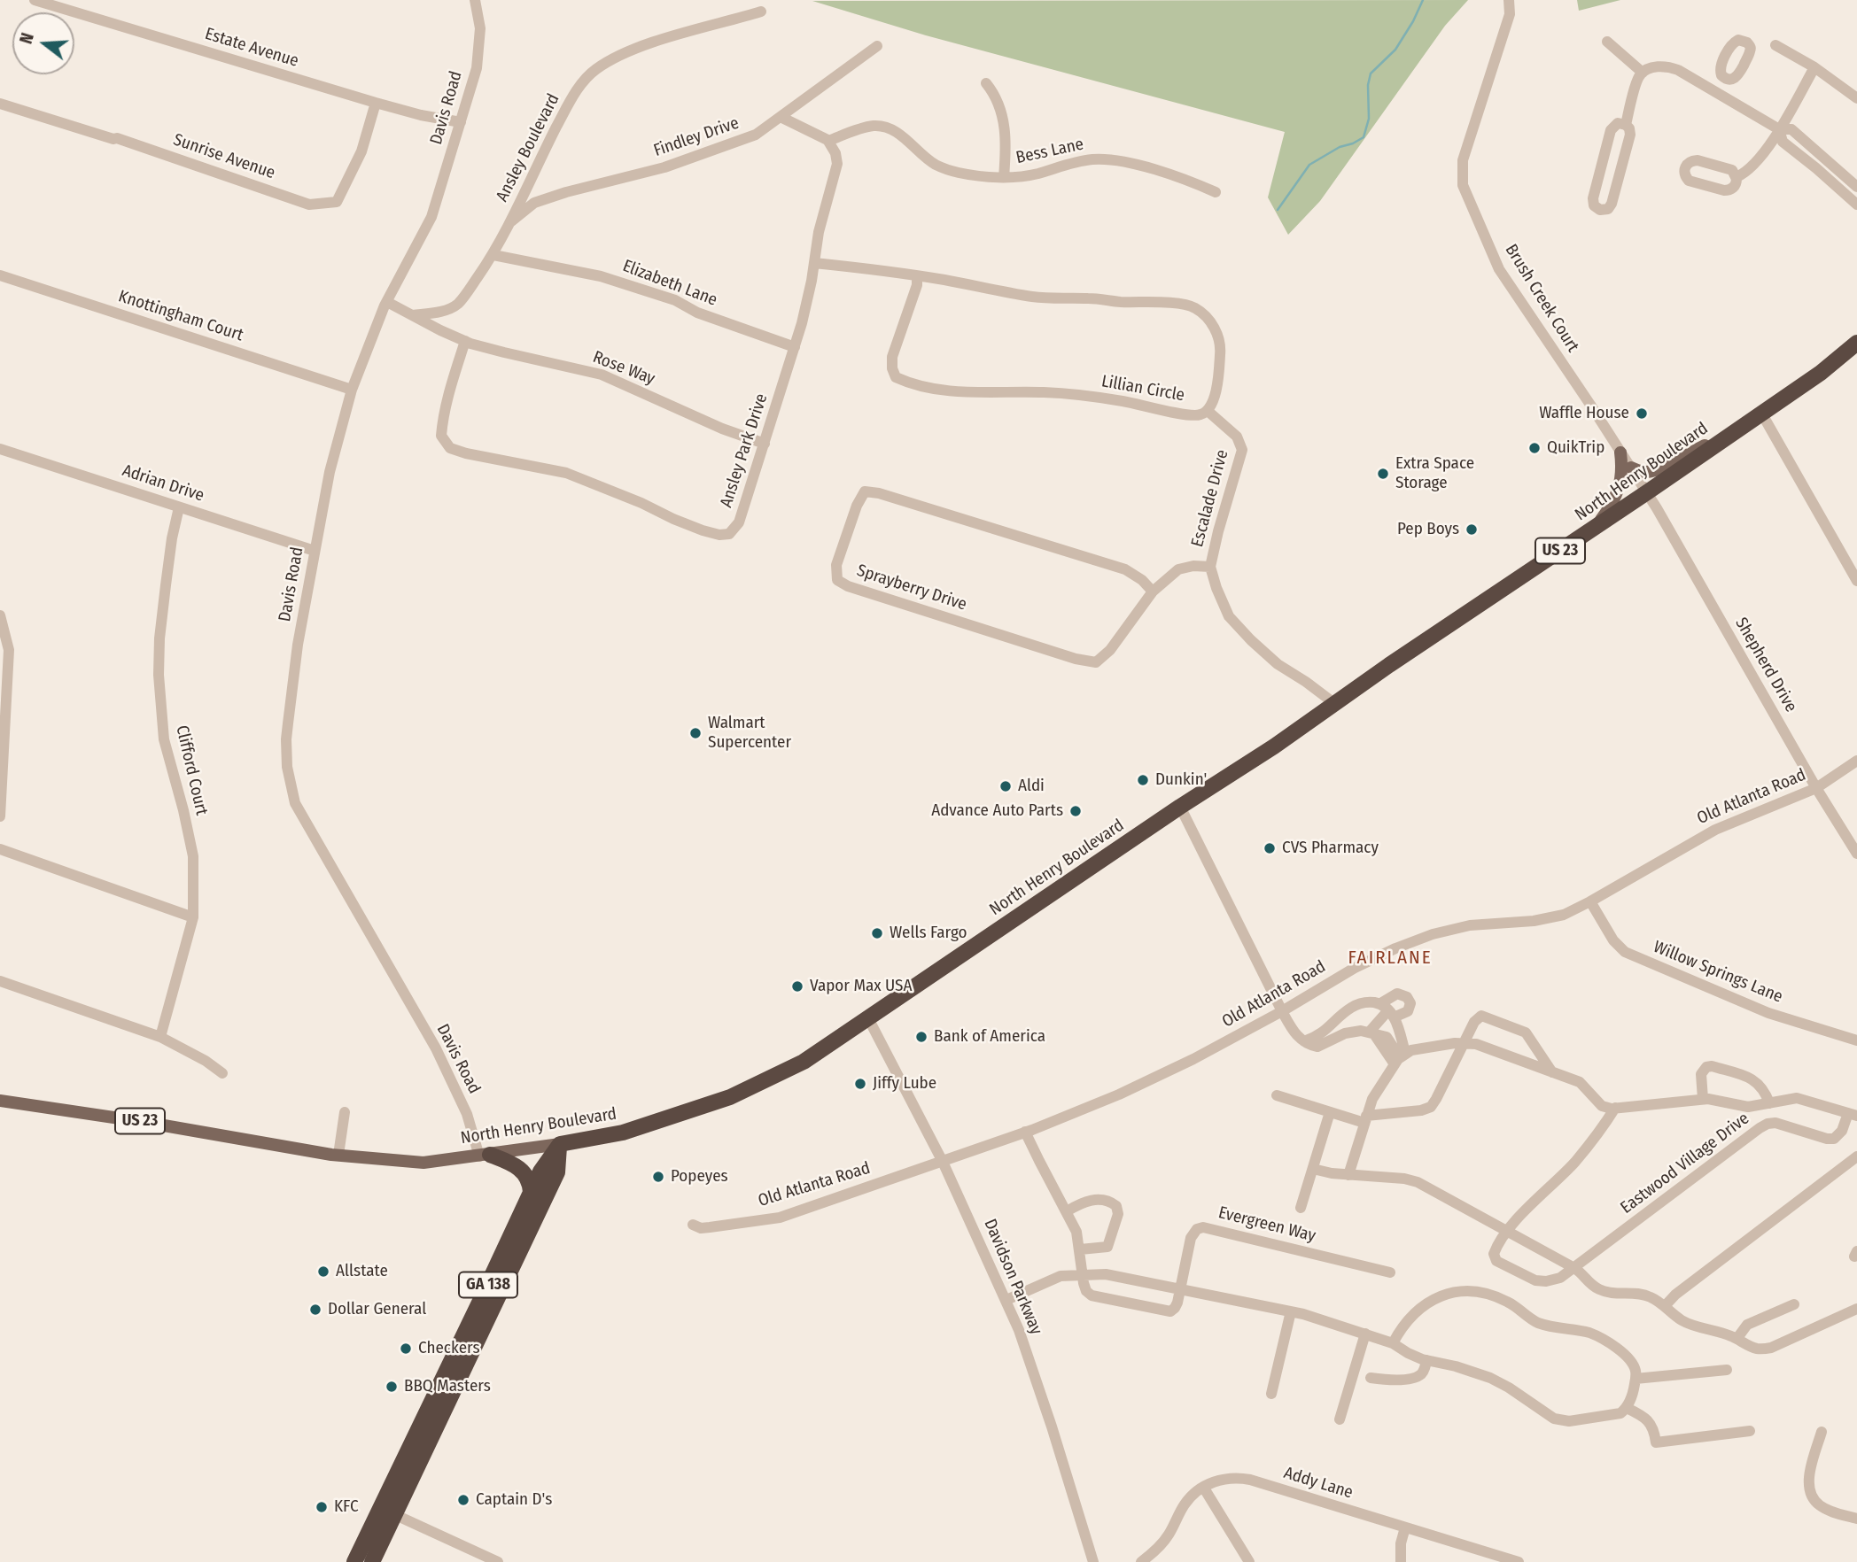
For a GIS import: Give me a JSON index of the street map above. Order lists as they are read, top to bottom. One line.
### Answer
{"streets":{"highway":["North Henry Boulevard","US 23","GA 138"],"street":["Estate Avenue","Davis Road","Findley Drive","Ansley Boulevard","Bess Lane","Sunrise Avenue","Elizabeth Lane","Brush Creek Court","Knottingham Court","Rose Way","Lillian Circle","Ansley Park Drive","Adrian Drive","Escalade Drive","Sprayberry Drive","Shepherd Drive","Clifford Court","Old Atlanta Road","Willow Springs Lane","Eastwood Village Drive","Evergreen Way","Davidson Parkway","Addy Lane"]},"crossings":[["Estate Avenue","Davis Road"],["Estate Avenue","Sunrise Avenue"],["Davis Road","Knottingham Court"],["Davis Road","North Henry Boulevard"],["Davis Road","Adrian Drive"],["Findley Drive","Ansley Boulevard"],["Ansley Boulevard","Elizabeth Lane"],["Bess Lane","Ansley Park Drive"],["Elizabeth Lane","Ansley Park Drive"],["Brush Creek Court","North Henry Boulevard"],["Brush Creek Court","Shepherd Drive"],["Rose Way","Ansley Park Drive"],["Lillian Circle","Ansley Park Drive"],["Lillian Circle","Escalade Drive"],["North Henry Boulevard","Escalade Drive"],["North Henry Boulevard","Shepherd Drive"],["North Henry Boulevard","Davidson Parkway"],["North Henry Boulevard","GA 138"],["Adrian Drive","Clifford Court"],["Escalade Drive","Sprayberry Drive"],["Shepherd Drive","Old Atlanta Road"],["Old Atlanta Road","Willow Springs Lane"],["Old Atlanta Road","Evergreen Way"],["Old Atlanta Road","Davidson Parkway"]],"districts":["FAIRLANE"],"places":["Waffle House","QuikTrip","Extra Space Storage","Pep Boys","Walmart Supercenter","Dunkin'","Aldi","Advance Auto Parts","CVS Pharmacy","Wells Fargo","Vapor Max USA","Bank of America","Jiffy Lube","Popeyes","Allstate","Dollar General","Checkers","BBQ Masters","Captain D's","KFC"],"north":"left"}
